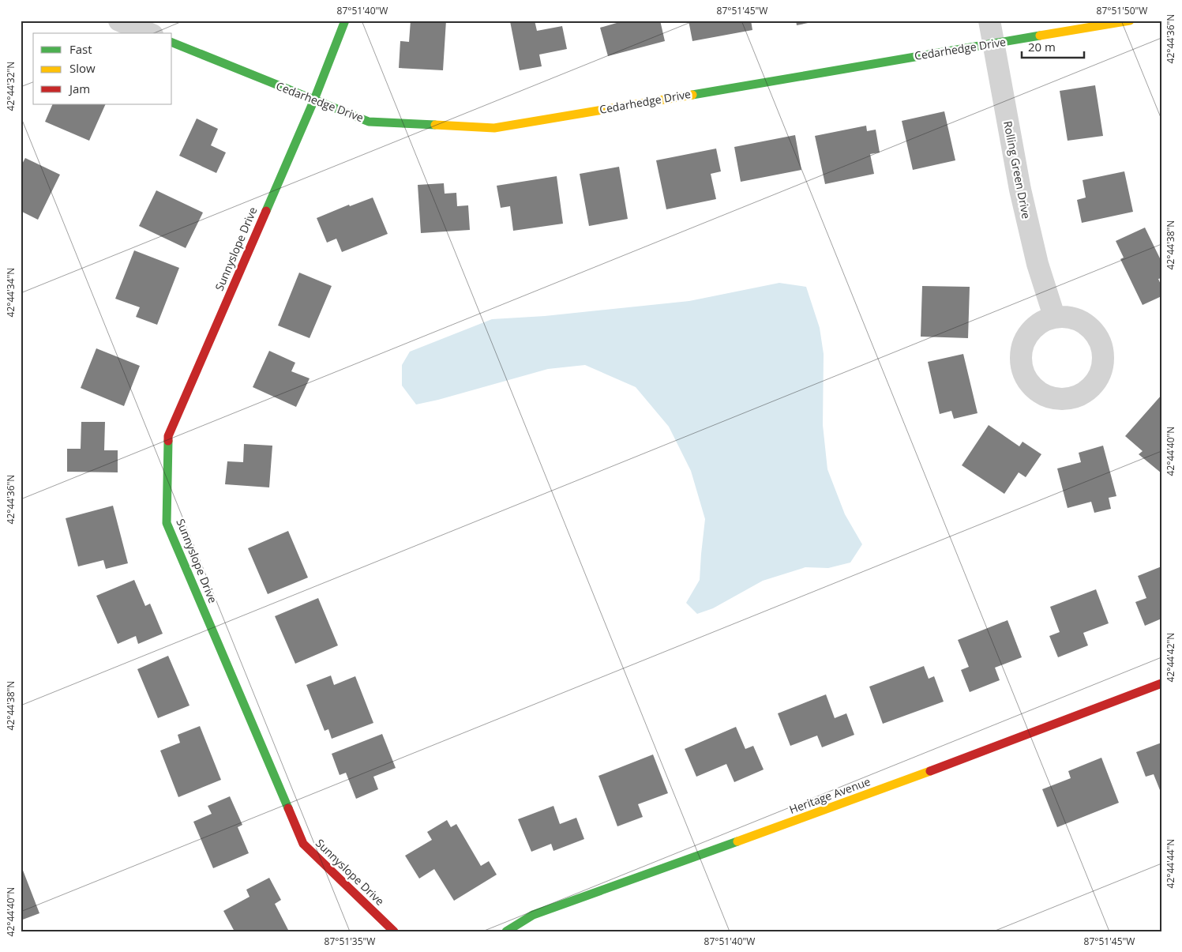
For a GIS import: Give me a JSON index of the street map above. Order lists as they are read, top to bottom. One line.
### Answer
{"streets":{"street":["Cedarhedge Drive","Rolling Green Drive","Sunnyslope Drive","Heritage Avenue"]},"crossings":[["Cedarhedge Drive","Rolling Green Drive"],["Cedarhedge Drive","Sunnyslope Drive"]],"legend":["Fast","Slow","Jam"],"scale_bar":"20 m","coordinates":["87°51'40\"W","87°51'45\"W","87°51'50\"W","42°44'36\"N","42°44'32\"N","42°44'38\"N","42°44'34\"N","42°44'40\"N","42°44'42\"N","42°44'44\"N","87°51'35\"W"]}
